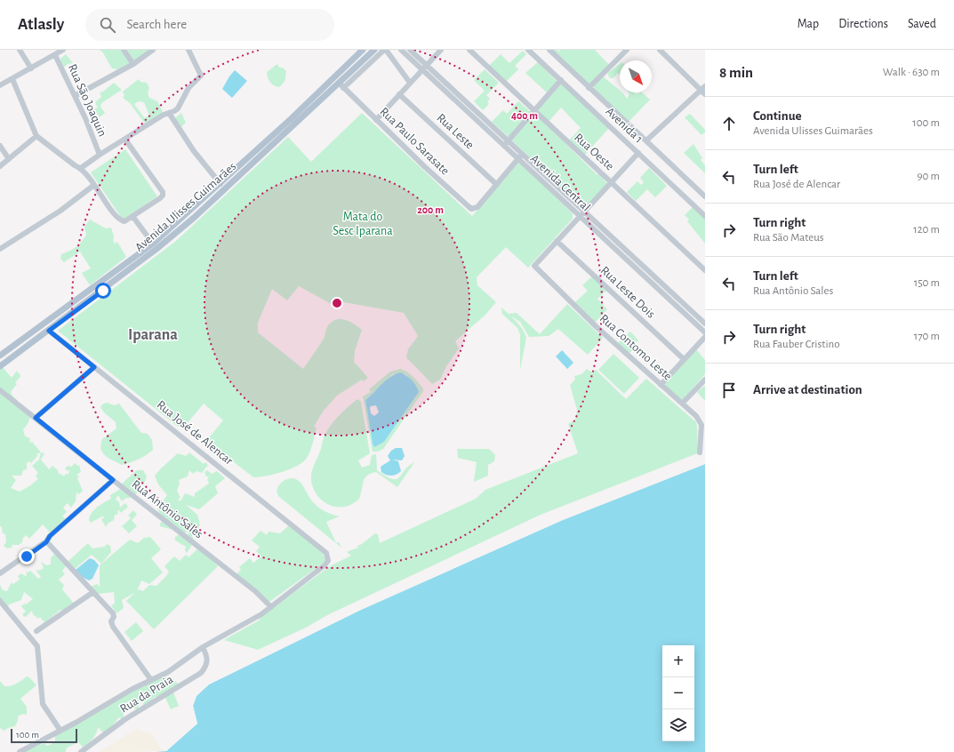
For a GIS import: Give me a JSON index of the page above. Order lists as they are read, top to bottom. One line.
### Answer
{"streets":{"main road":["Avenida Ulisses Guimarães"],"street":["Rua São Joaquin","Avenida 1","Rua Leste","Rua Paulo Sarasate","Rua Oeste","Avenida Central","Rua Leste Dois","Rua Contomo Leste","Rua José de Alencar","Rua Antônio Sales","Rua da Praia"]},"crossings":[["Rua Leste","Rua Paulo Sarasate"],["Rua Paulo Sarasate","Avenida Ulisses Guimarães"],["Avenida Ulisses Guimarães","Rua José de Alencar"],["Rua Leste Dois","Rua Contomo Leste"],["Rua José de Alencar","Rua Antônio Sales"]],"districts":["Iparana"],"parks":["Mata do Sesc Iparana"],"scale_bar":"100 m","north":"bottom right","page":{"header":"Atlasly","search":"Search here","nav":["Map","Directions","Saved"],"heading":["8 min","Walk · 630 m"],"list":[["Continue","Avenida Ulisses Guimarães","100 m"],["Turn left","Rua José de Alencar","90 m"],["Turn right","Rua São Mateus","120 m"],["Turn left","Rua Antônio Sales","150 m"],["Turn right","Rua Fauber Cristino","170 m"],"Arrive at destination"],"map_buttons":["+","−"],"scale":"100 m"},"rings":["400 m","200 m"]}
